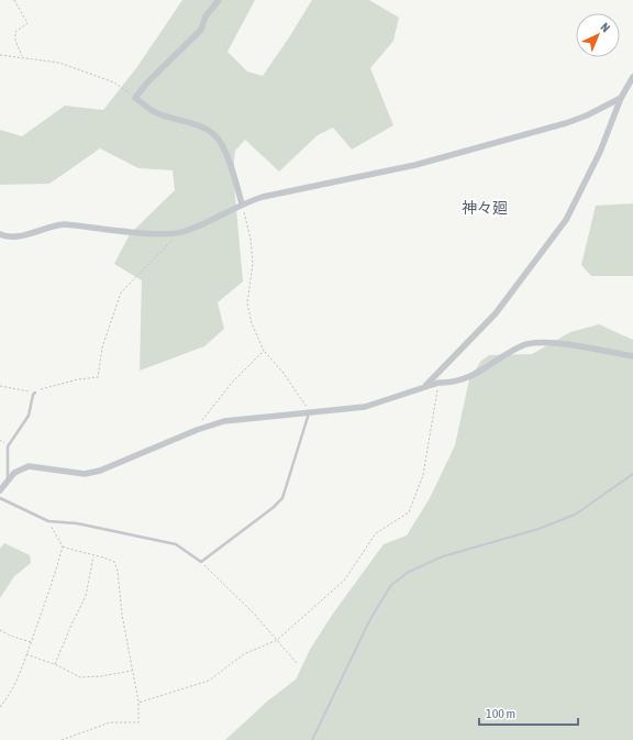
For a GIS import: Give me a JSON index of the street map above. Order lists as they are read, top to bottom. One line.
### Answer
{"districts":["神々廻"],"scale_bar":"100 m","north":"top right"}
